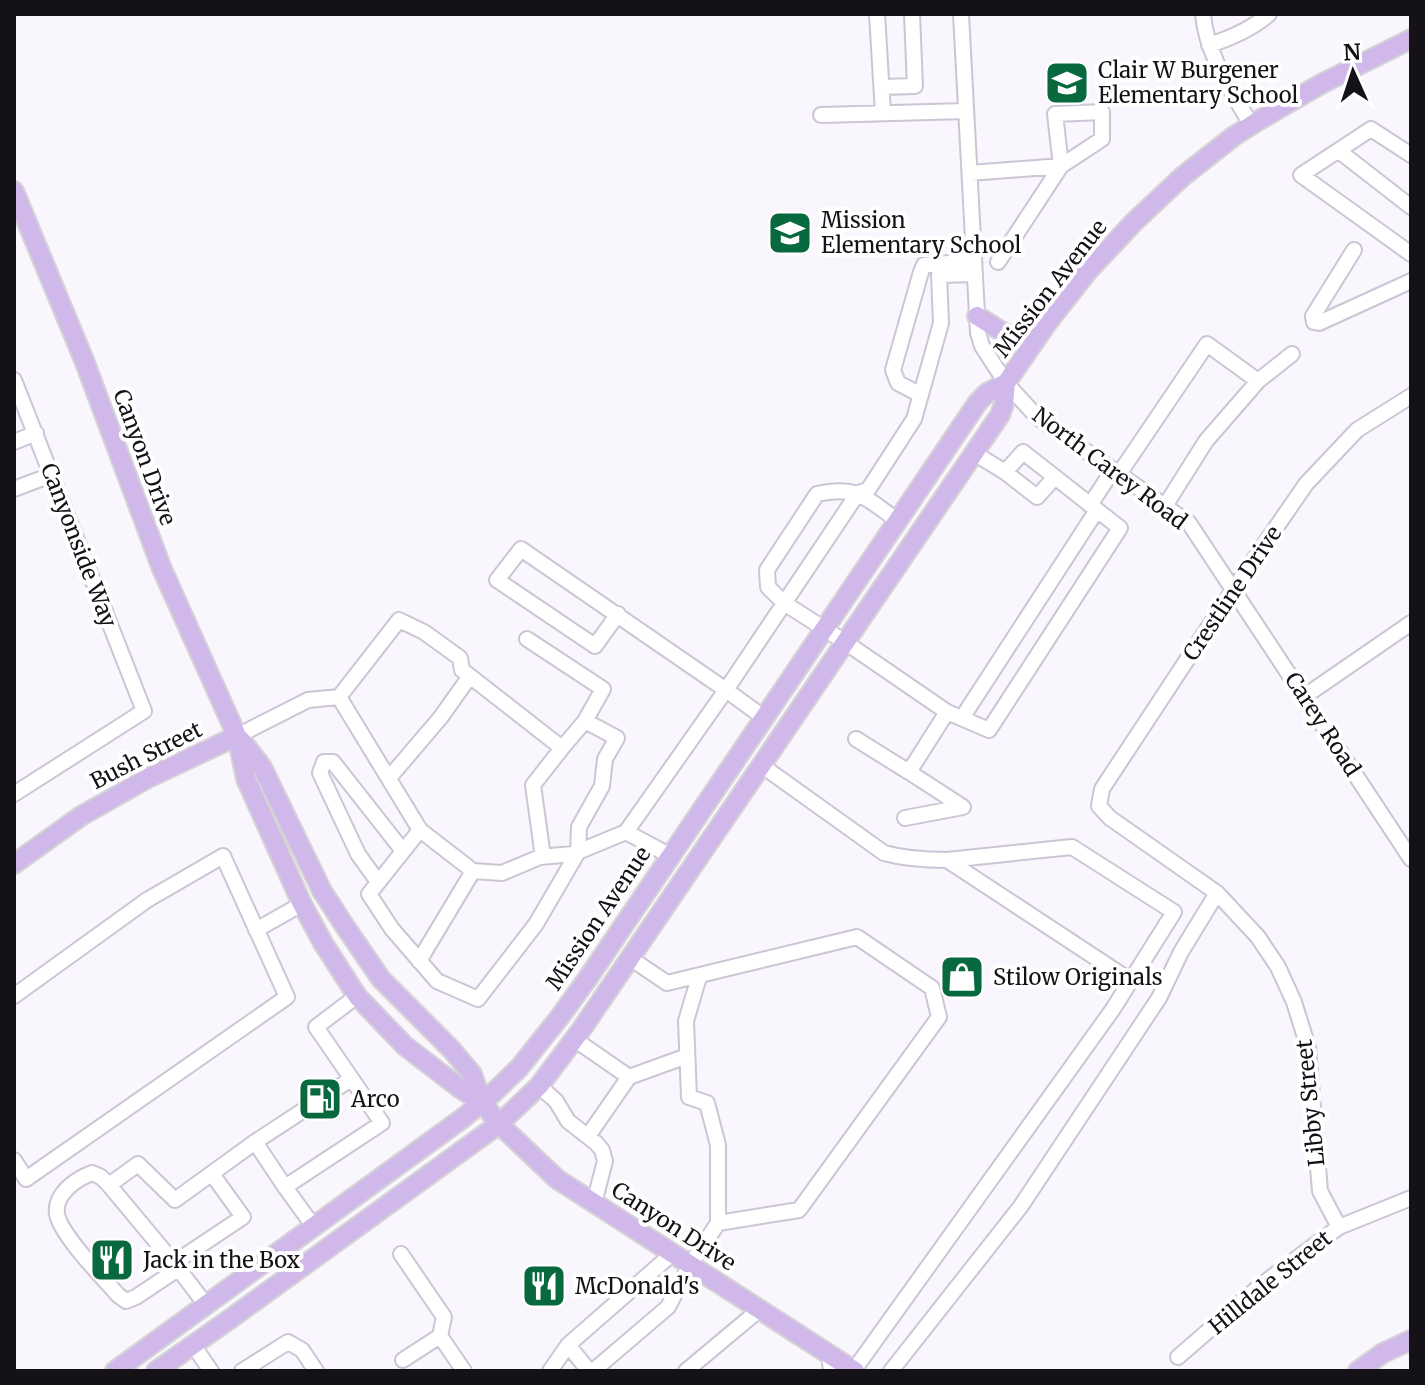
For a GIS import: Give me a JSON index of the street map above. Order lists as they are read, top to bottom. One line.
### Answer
{"streets":{"main road":["Mission Avenue","Canyon Drive","Bush Street"],"street":["North Carey Road","Canyonside Way","Crestline Drive","Carey Road","Libby Street","Hilldale Street"]},"crossings":[["Mission Avenue","Canyon Drive"],["Mission Avenue","North Carey Road"],["Canyon Drive","Bush Street"],["North Carey Road","Crestline Drive"],["North Carey Road","Carey Road"],["Crestline Drive","Carey Road"],["Crestline Drive","Libby Street"],["Libby Street","Hilldale Street"]],"places":{"school or university":["Clair W Burgener Elementary School","Mission Elementary School"],"shop":["Stilow Originals"],"fuel station":["Arco"],"restaurant":["Jack in the Box","McDonald's"]},"north":"top"}
